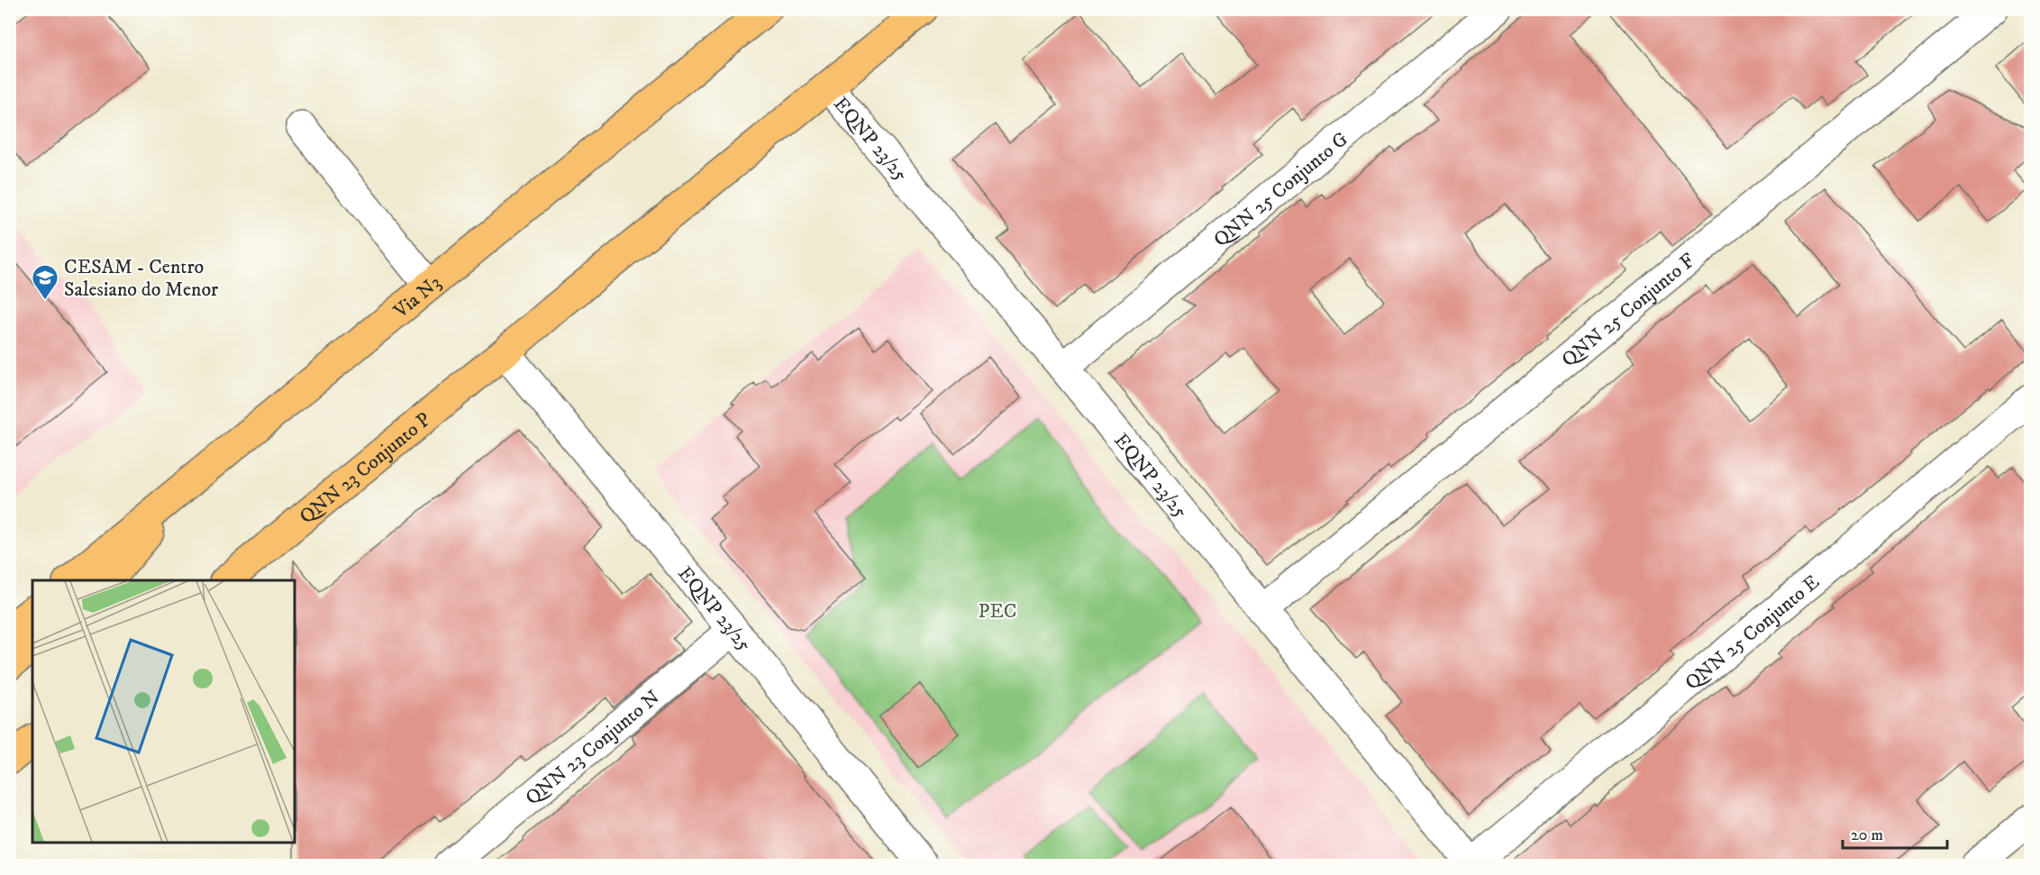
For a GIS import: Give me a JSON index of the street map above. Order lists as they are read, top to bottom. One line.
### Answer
{"streets":{"main road":["Via N3","QNN 23 Conjunto P"],"street":["EQNP 23/25","QNN 25 Conjunto G","QNN 25 Conjunto F","QNN 25 Conjunto E","QNN 23 Conjunto N"]},"crossings":[["EQNP 23/25","QNN 25 Conjunto G"],["EQNP 23/25","QNN 25 Conjunto F"],["EQNP 23/25","QNN 23 Conjunto P"],["EQNP 23/25","QNN 25 Conjunto E"],["EQNP 23/25","QNN 23 Conjunto N"]],"parks":["PEC"],"places":{"school or university":["CESAM - Centro Salesiano do Menor"]},"scale_bar":"20 m"}
